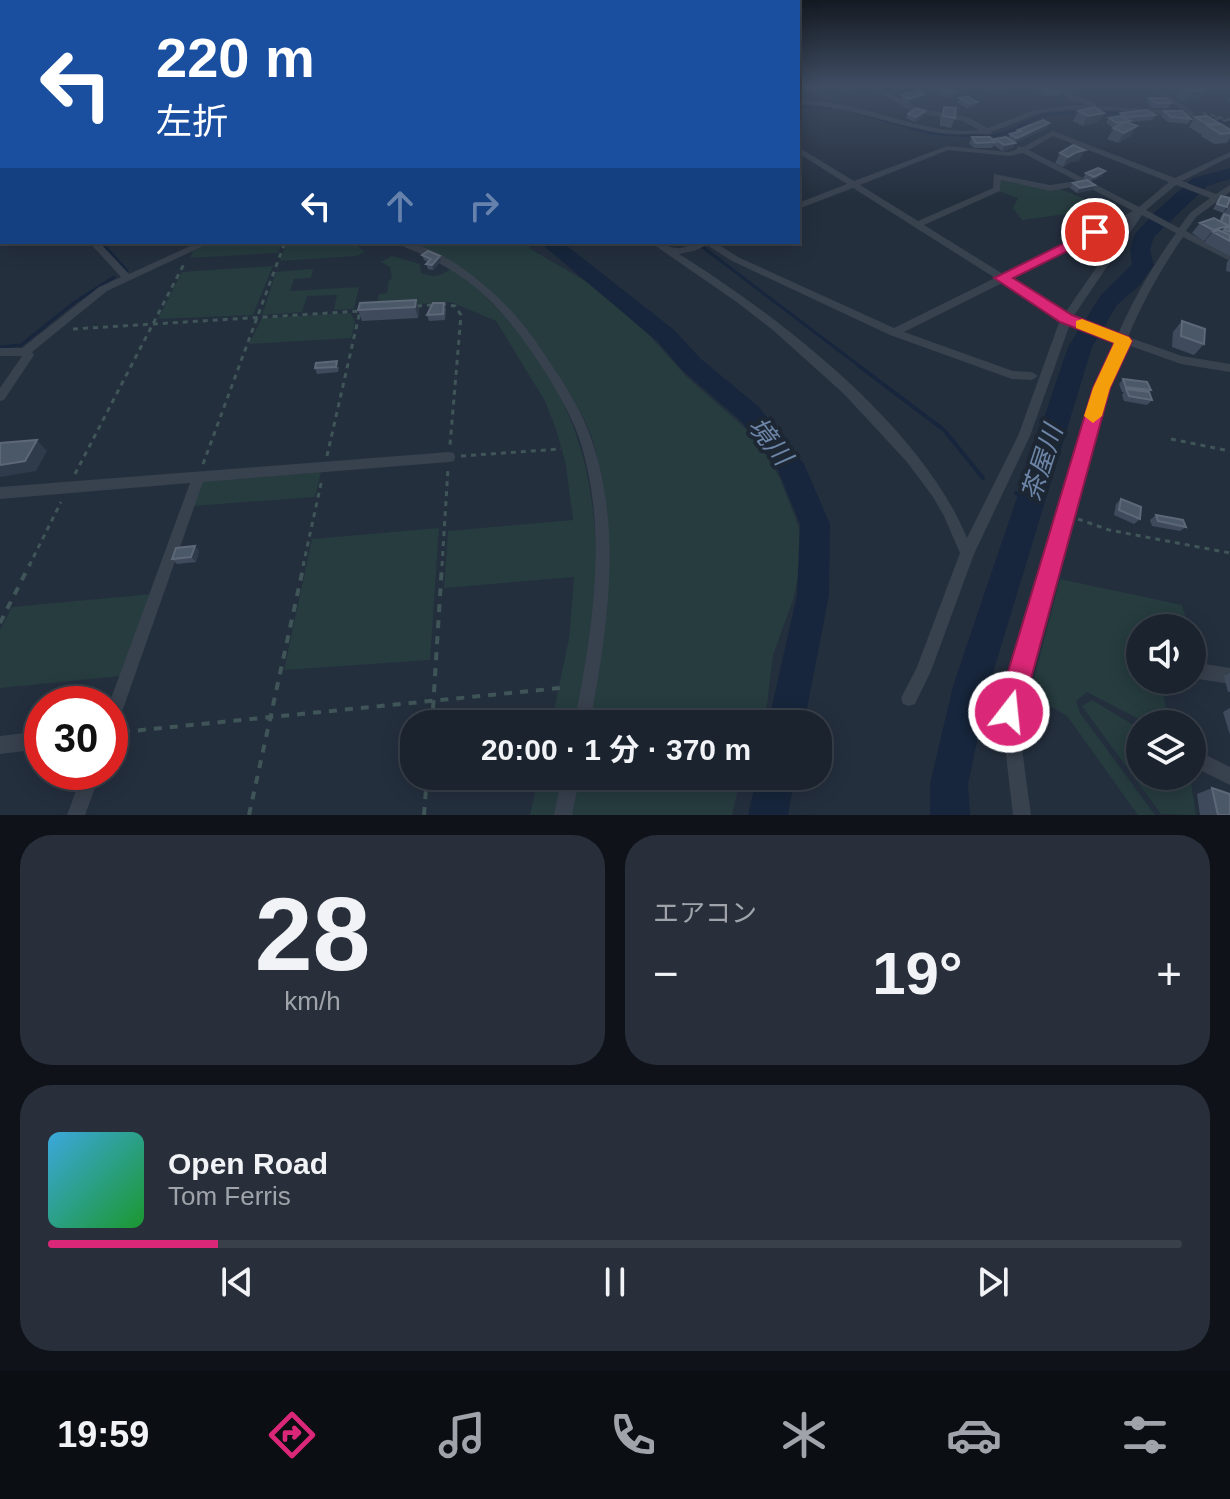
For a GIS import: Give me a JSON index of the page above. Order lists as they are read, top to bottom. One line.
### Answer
{"water":["境川","茶屋川"],"page":{"turn":["220 m","左折"],"limit":"30","trip":"20:00 · 1 分 · 370 m","tile":[["28","km/h"],"エアコン"],"heat":["−","19°","+"],"song":["Open Road","Tom Ferris"],"tabs":"19:59"}}
